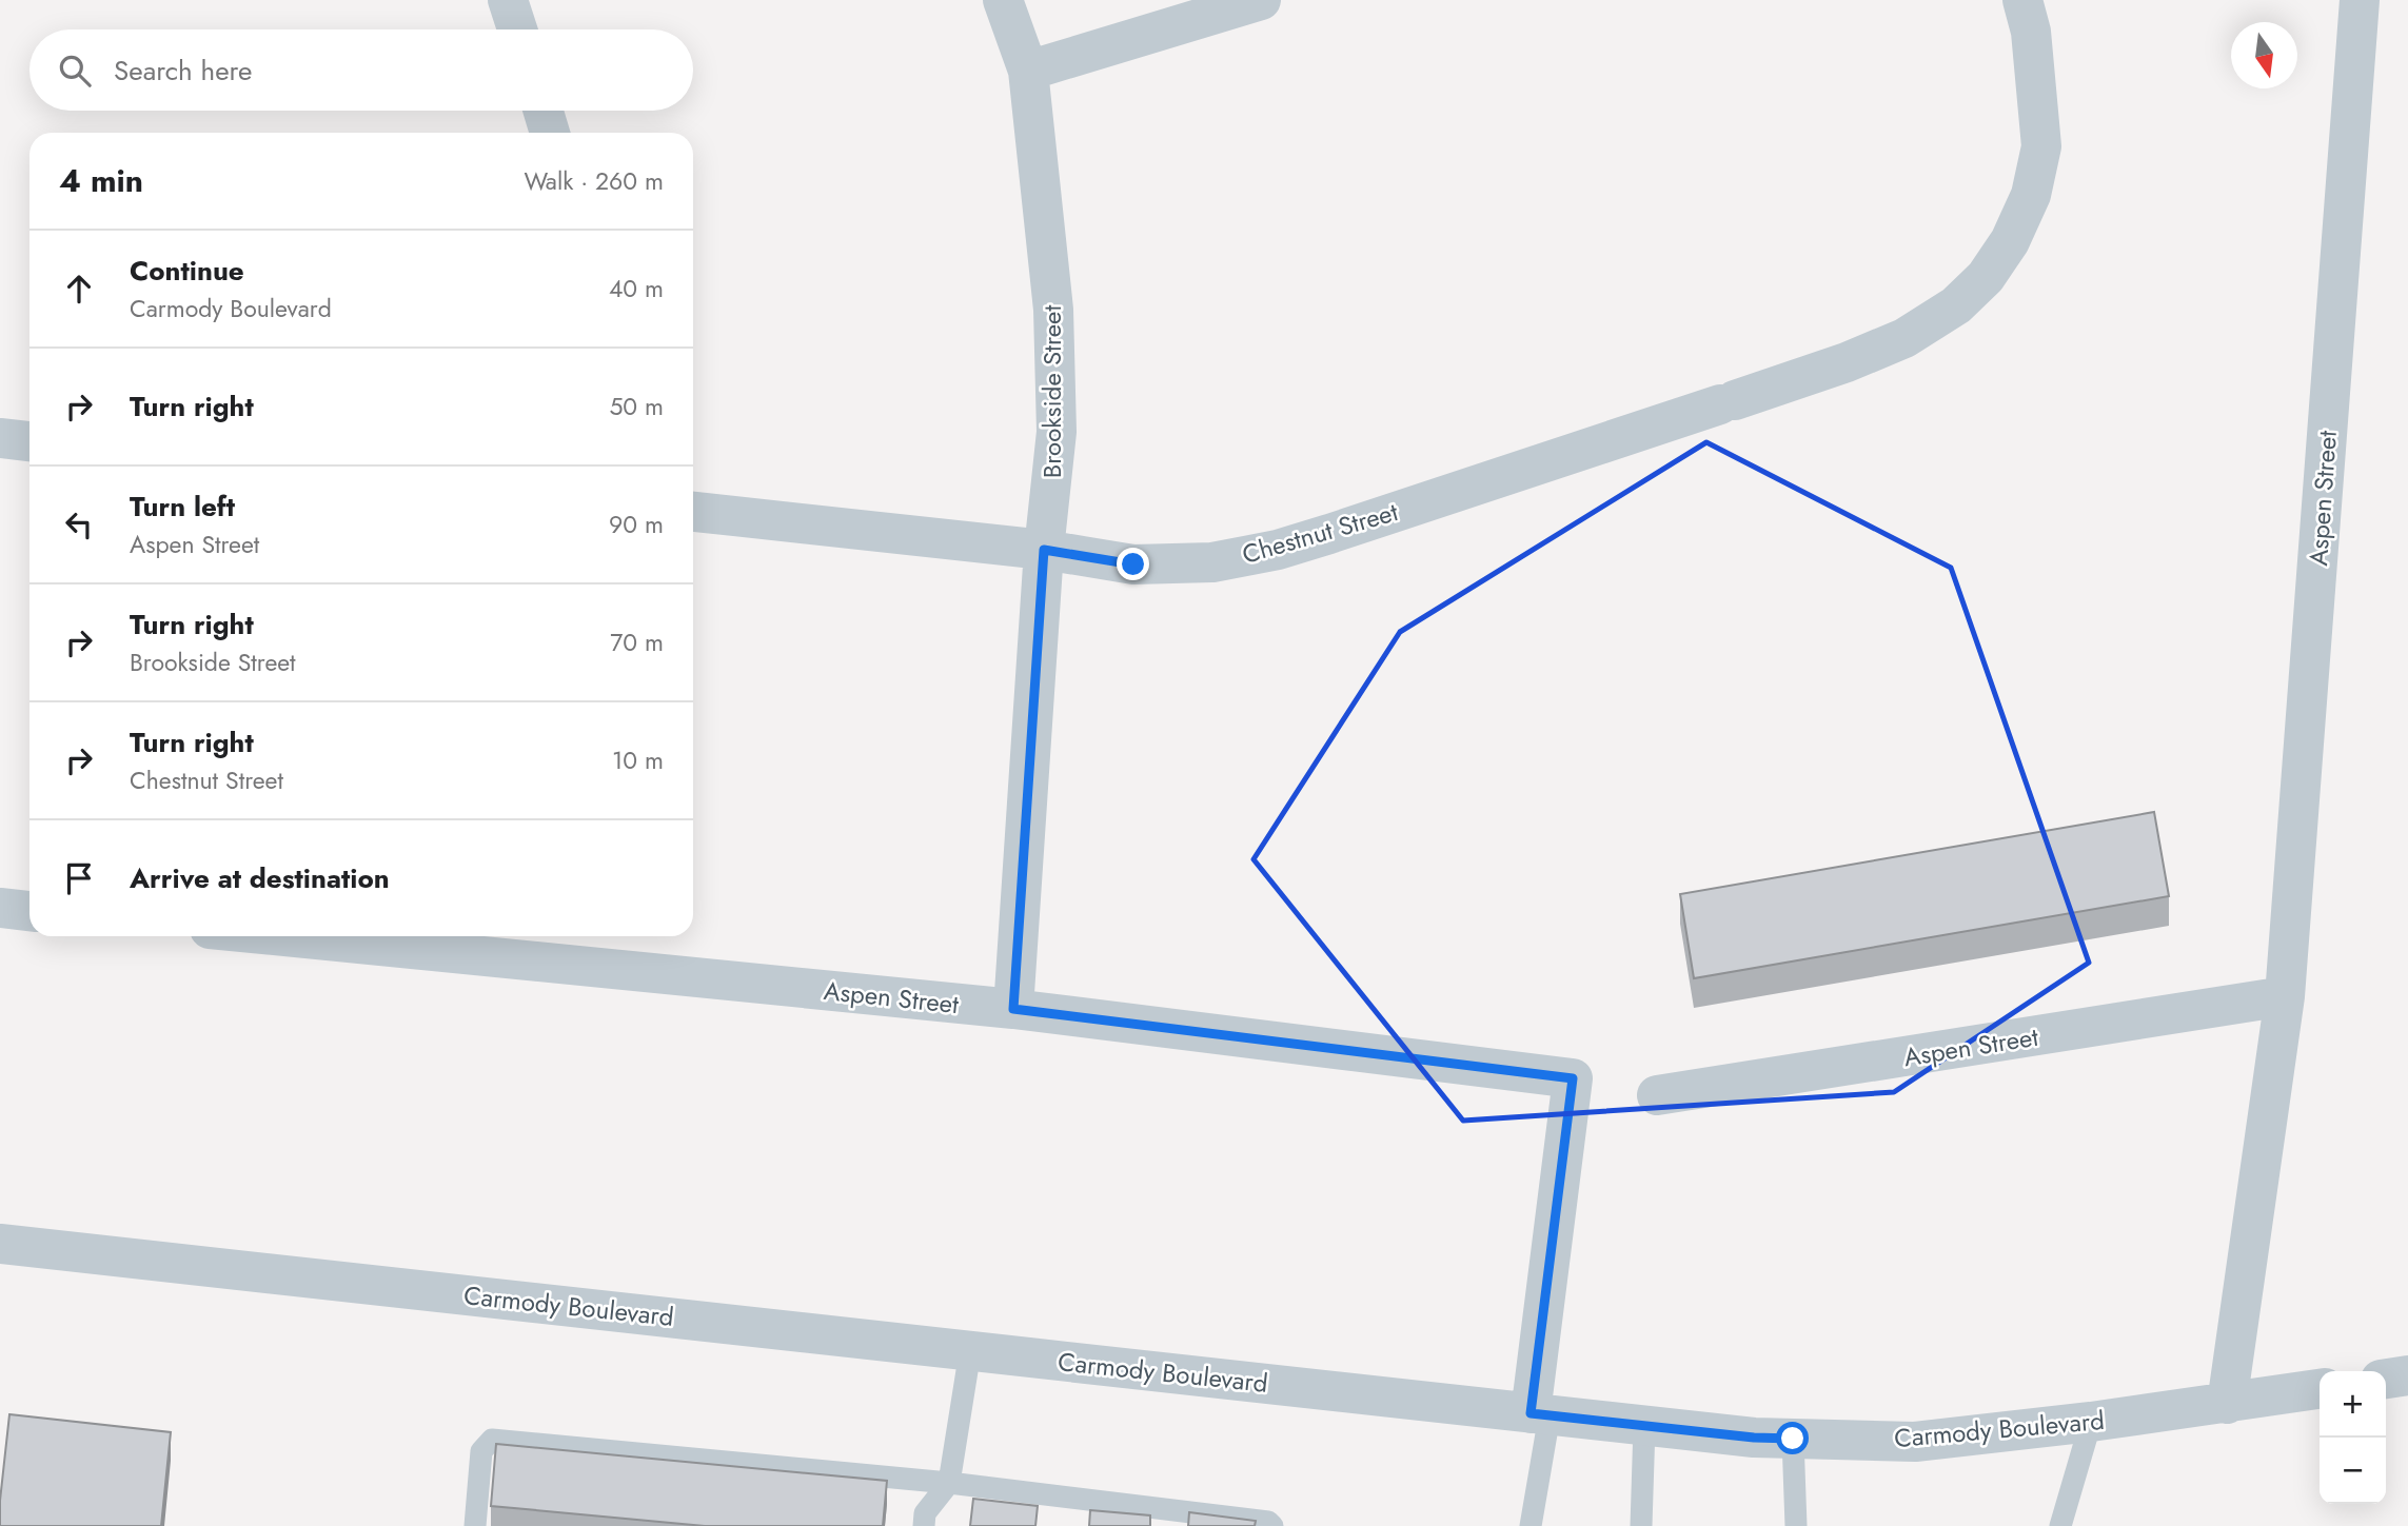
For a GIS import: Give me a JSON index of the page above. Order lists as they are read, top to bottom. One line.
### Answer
{"streets":{"street":["Brookside Street","Aspen Street","Chestnut Street","Carmody Boulevard"]},"crossings":[["Brookside Street","Aspen Street"],["Brookside Street","Chestnut Street"],["Aspen Street","Carmody Boulevard"]],"north":"bottom","page":{"search":"Search here","heading":["4 min","Walk · 260 m"],"list":[["Continue","Carmody Boulevard","40 m"],["Turn right","50 m"],["Turn left","Aspen Street","90 m"],["Turn right","Brookside Street","70 m"],["Turn right","Chestnut Street","10 m"],"Arrive at destination"],"map_buttons":["+","−"]}}
